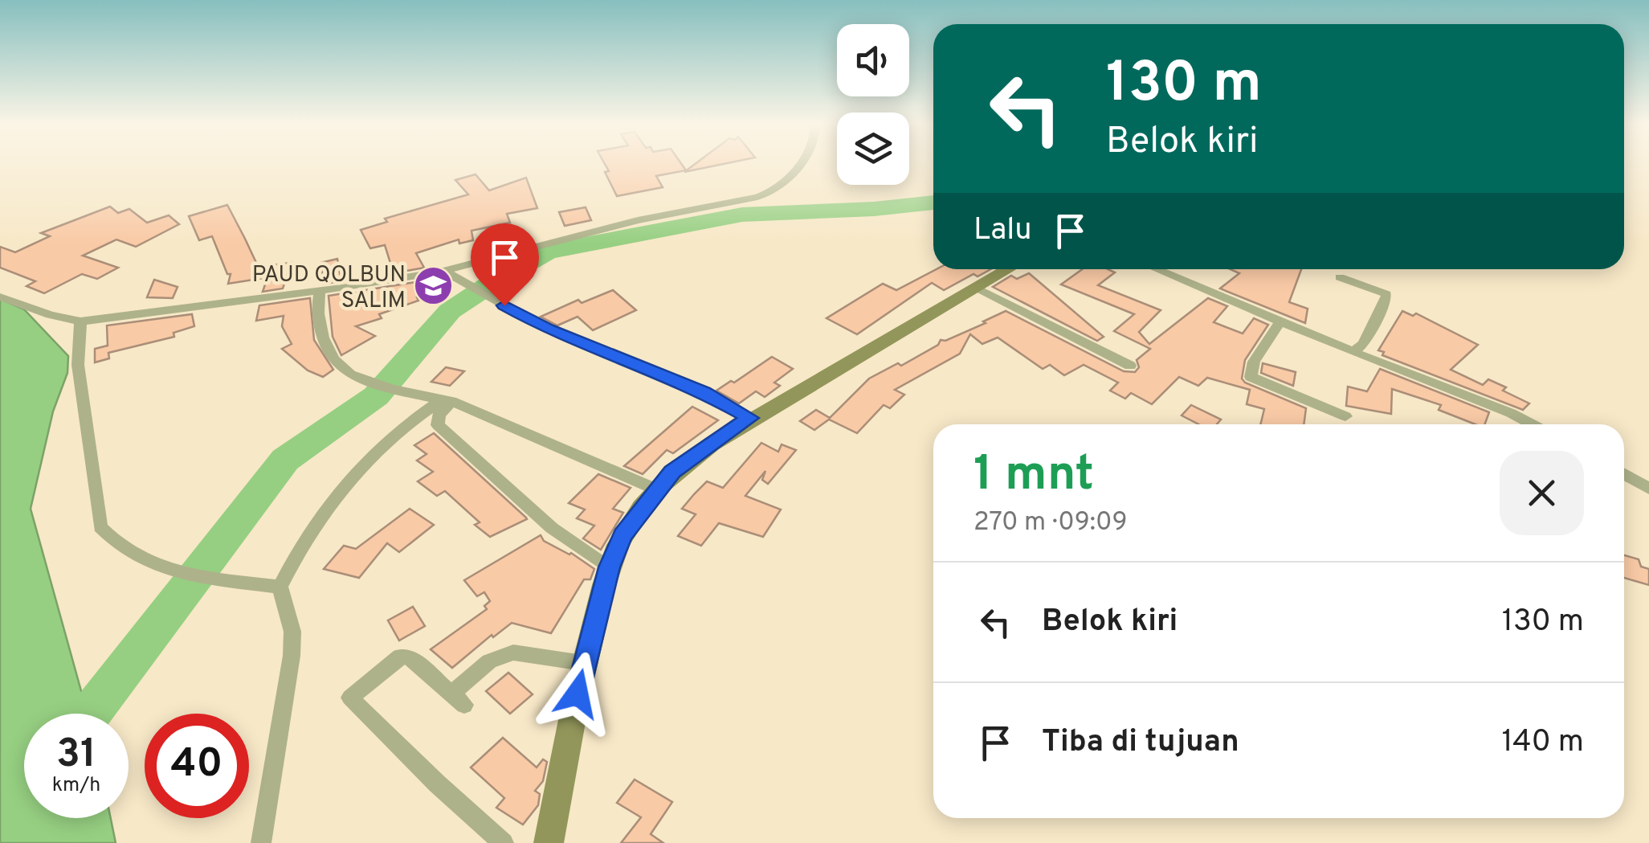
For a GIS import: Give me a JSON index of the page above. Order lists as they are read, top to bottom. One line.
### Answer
{"places":{"school or university":["PAUD QOLBUN SALIM"]},"page":{"turn":["130 m","Belok kiri"],"then":"Lalu","heading":["1 mnt","270 m · 09:09"],"list":[{"name":"Belok kiri","value":"130 m"},{"name":"Tiba di tujuan","value":"140 m"}],"speed":"31 km/h","limit":"40"}}
